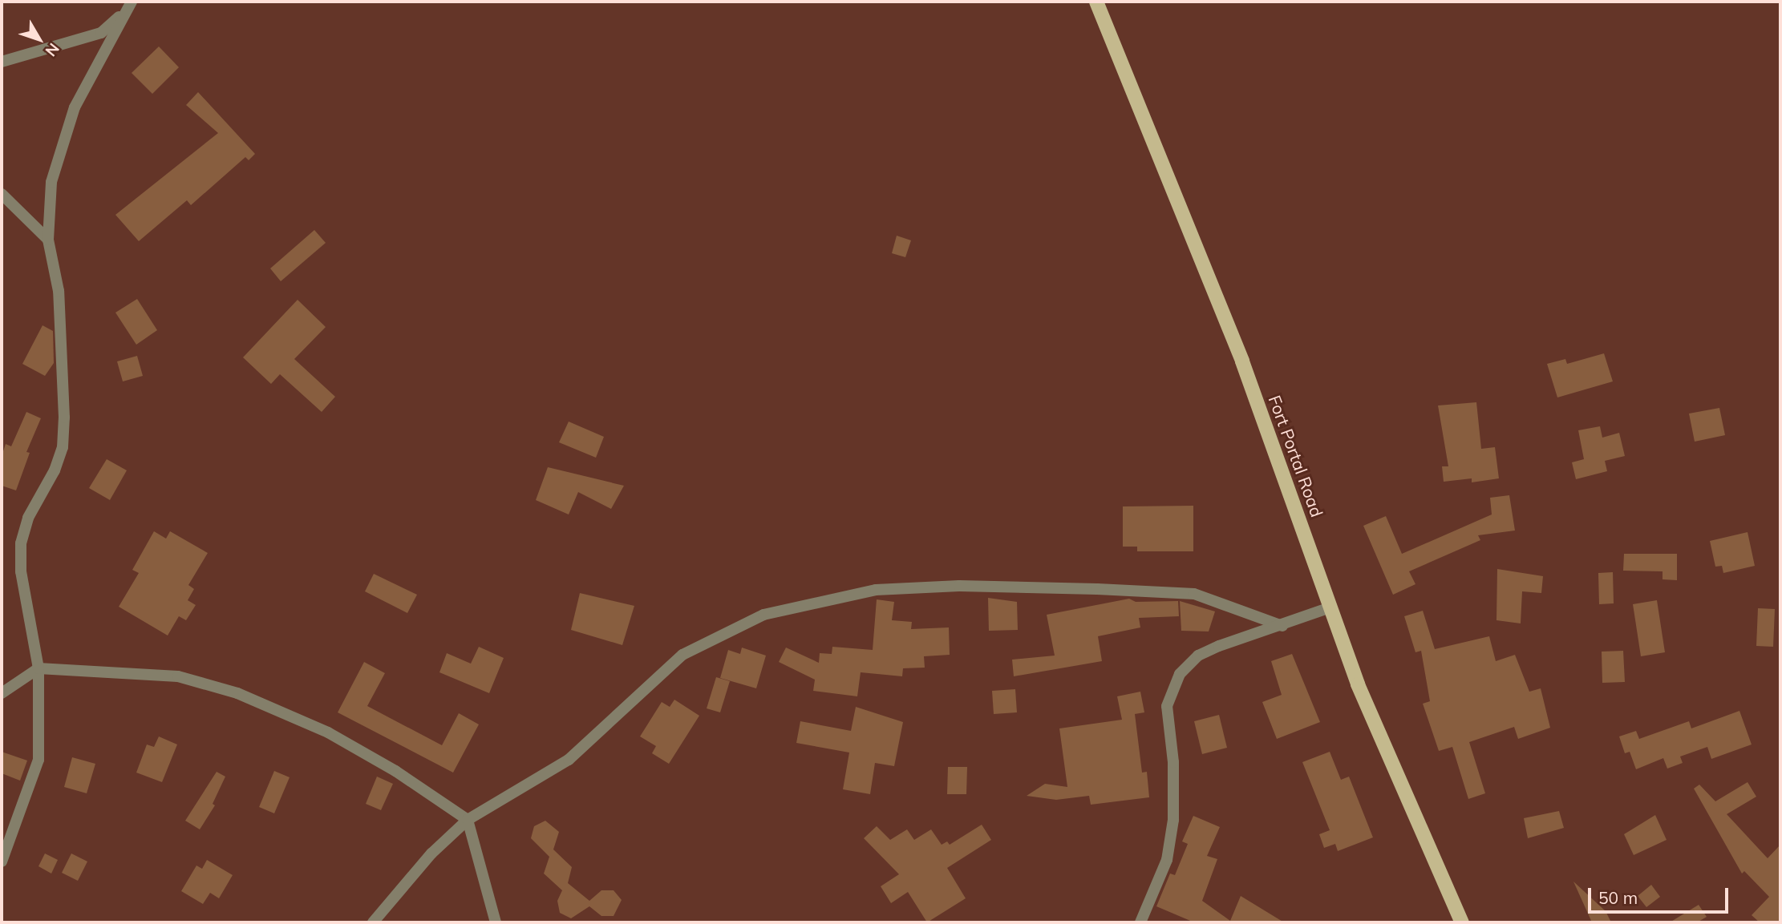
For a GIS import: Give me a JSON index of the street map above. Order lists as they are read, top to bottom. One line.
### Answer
{"streets":{"main road":["Fort Portal Road"]},"scale_bar":"50 m","north":"bottom right"}
